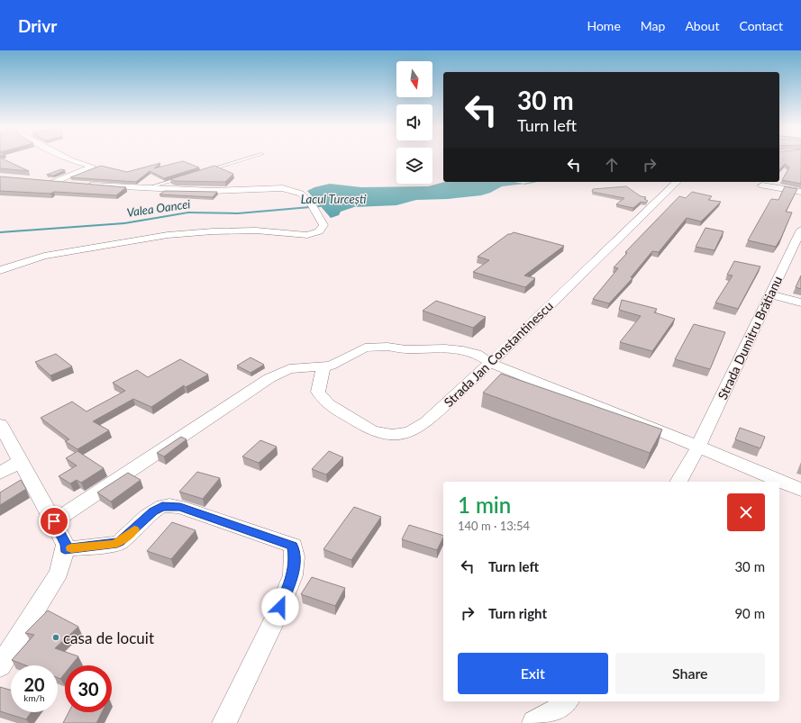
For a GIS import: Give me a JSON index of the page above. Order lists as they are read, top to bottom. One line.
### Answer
{"streets":{"street":["Strada Dumitru Brătianu","Strada Jan Constantinescu"]},"water":["Lacul Turcești","Valea Oancei"],"places":["casa de locuit"],"north":"bottom","page":{"header":"Drivr","nav":["Home","Map","About","Contact"],"turn":["30 m","Turn left"],"heading":["1 min","140 m · 13:54"],"list":[{"name":"Turn left","value":"30 m"},{"name":"Turn right","value":"90 m"}],"buttons":["Exit","Share"],"speed":"20 km/h","limit":"30"}}
